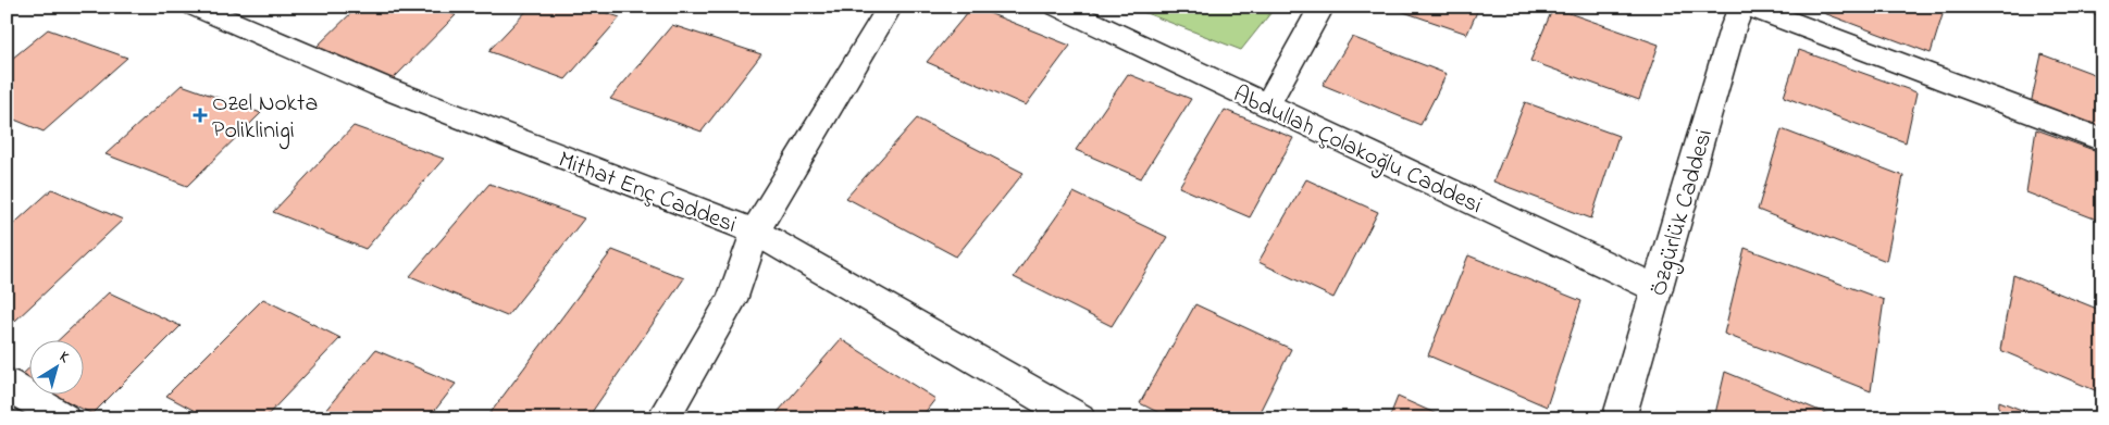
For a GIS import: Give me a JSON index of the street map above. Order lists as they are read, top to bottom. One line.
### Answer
{"streets":{"street":["Abdullah Çolakoğlu Caddesi","Mithat Enç Caddesi","Özgürlük Caddesi"]},"crossings":[["Abdullah Çolakoğlu Caddesi","Özgürlük Caddesi"]],"places":{"health":["Ozel Nokta Poliklinigi"]},"north":"top right"}
